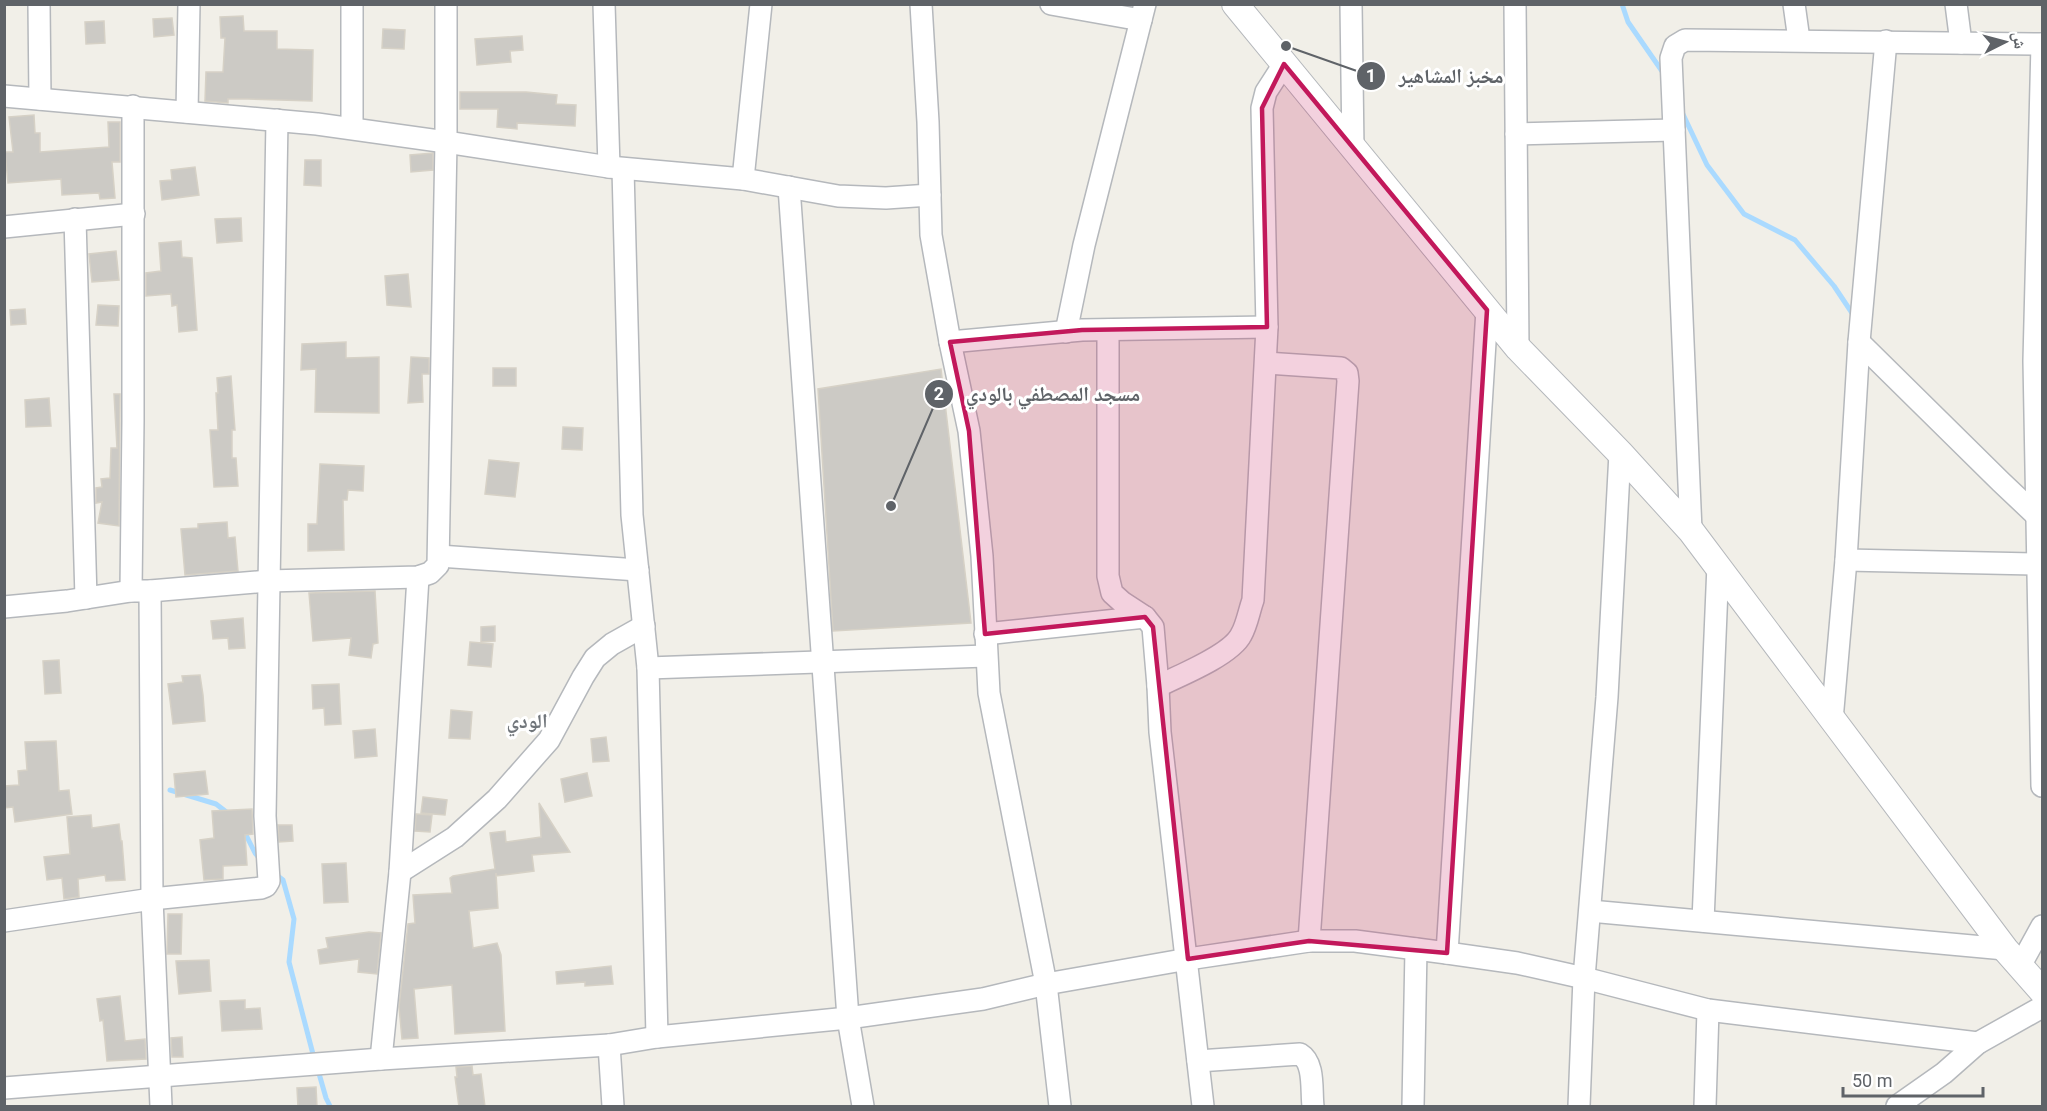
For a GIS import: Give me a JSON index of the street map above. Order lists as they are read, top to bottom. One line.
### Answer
{"districts":["الودي"],"places":["مخبز المشاهير","مسجد المصطفي بالودي"],"scale_bar":"50 m","north":"right"}
